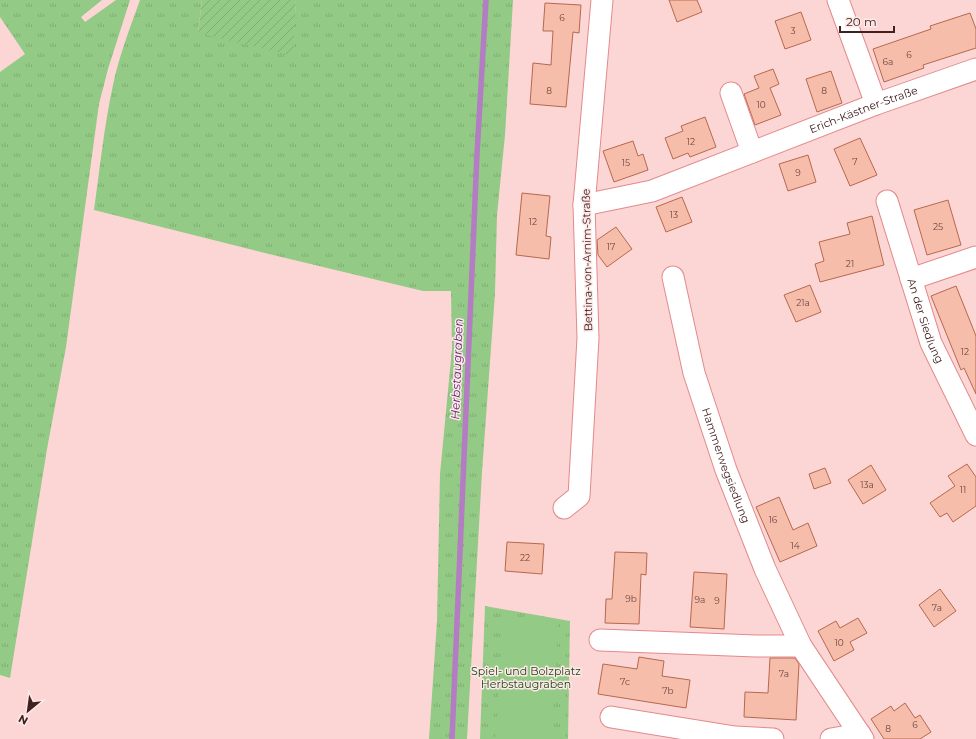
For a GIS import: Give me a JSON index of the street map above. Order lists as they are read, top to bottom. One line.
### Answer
{"streets":{"street":["Erich-Kästner-Straße","Bettina-von-Arnim-Straße","An der Siedlung","Hammerwegsiedlung"]},"crossings":[["Erich-Kästner-Straße","Bettina-von-Arnim-Straße"]],"water":["Herbstaugraben"],"parks":["Spiel- und Bolzplatz Herbstaugraben"],"house_numbers":["6","3","6","6a","8","8","10","12","7","15","9","13","12","25","17","21","21a","12","13a","11","16","14","22","9b","9a","9","7a","10","7a","7c","7b","6","8"],"scale_bar":"20 m","north":"bottom left"}
